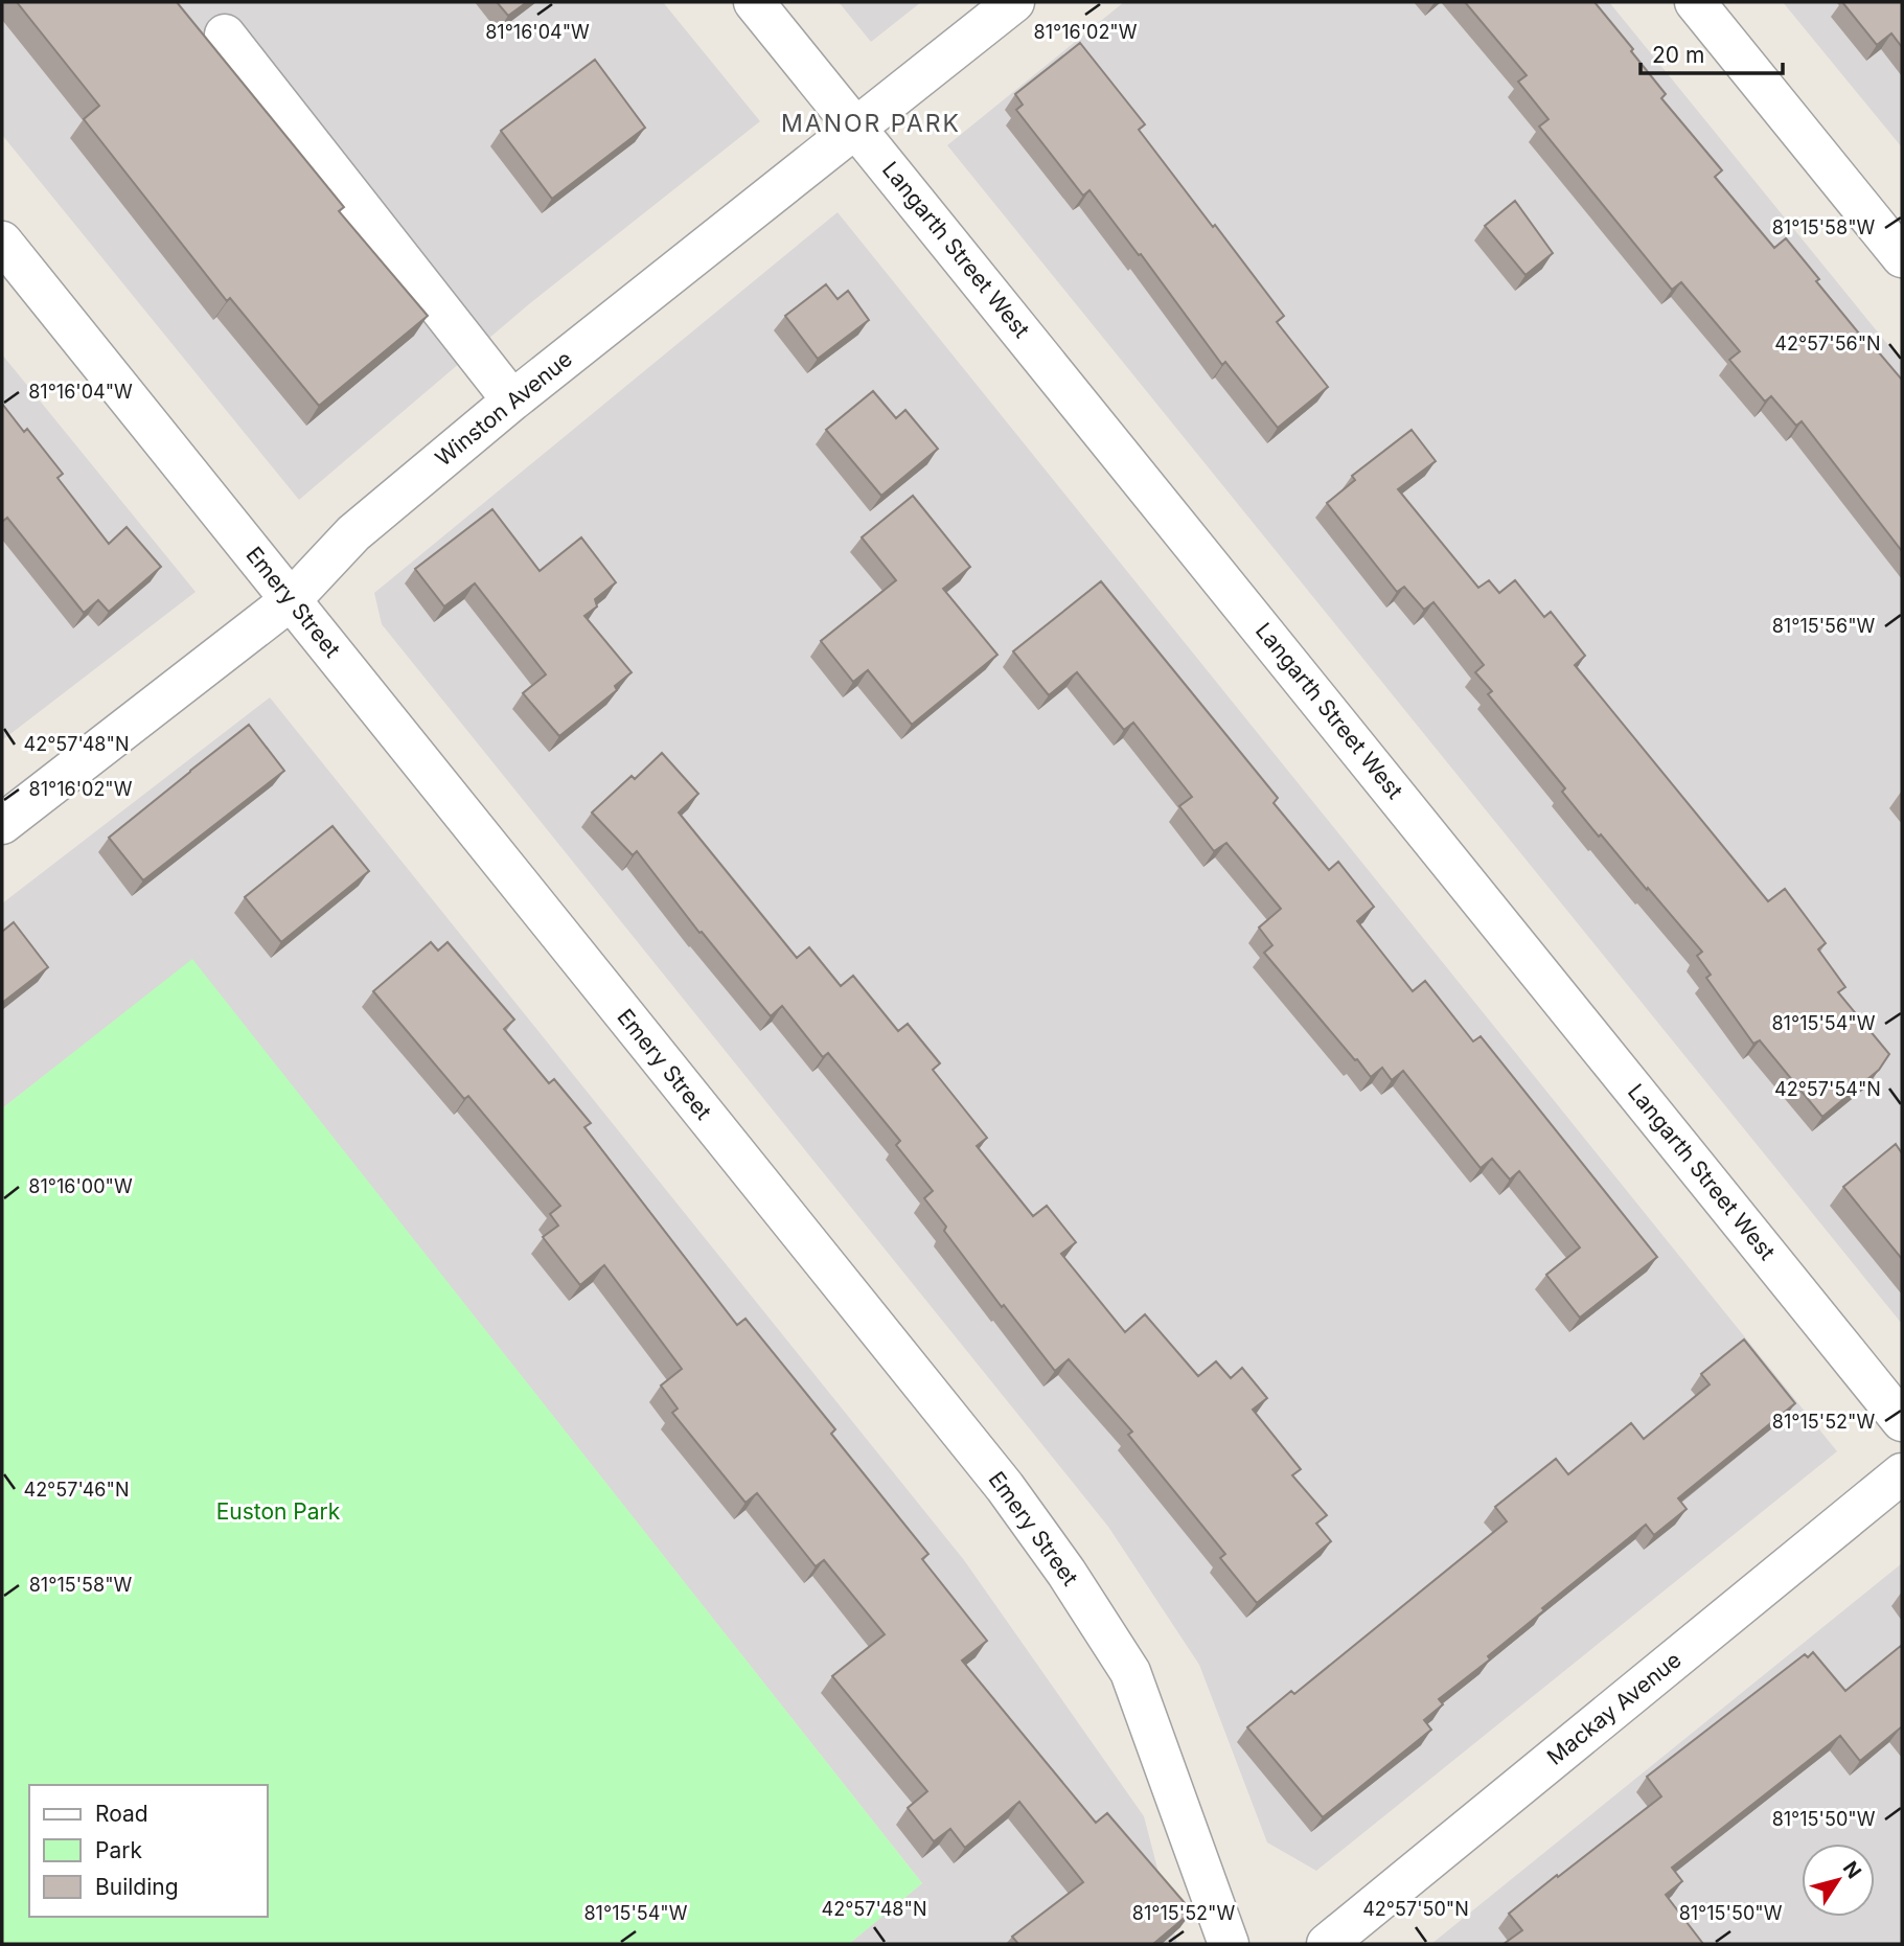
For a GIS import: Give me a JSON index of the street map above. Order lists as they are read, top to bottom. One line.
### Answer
{"streets":{"street":["Langarth Street West","Winston Avenue","Emery Street","Mackay Avenue"]},"crossings":[["Langarth Street West","Winston Avenue"],["Winston Avenue","Emery Street"]],"districts":["MANOR PARK"],"parks":["Euston Park"],"legend":["Road","Park","Building"],"scale_bar":"20 m","north":"top right","coordinates":["81°16'04\"W","81°16'02\"W","81°15'58\"W","42°57'56\"N","81°15'56\"W","42°57'48\"N","81°15'54\"W","42°57'54\"N","81°16'00\"W","81°15'52\"W","42°57'46\"N","81°15'50\"W","42°57'50\"N"]}
